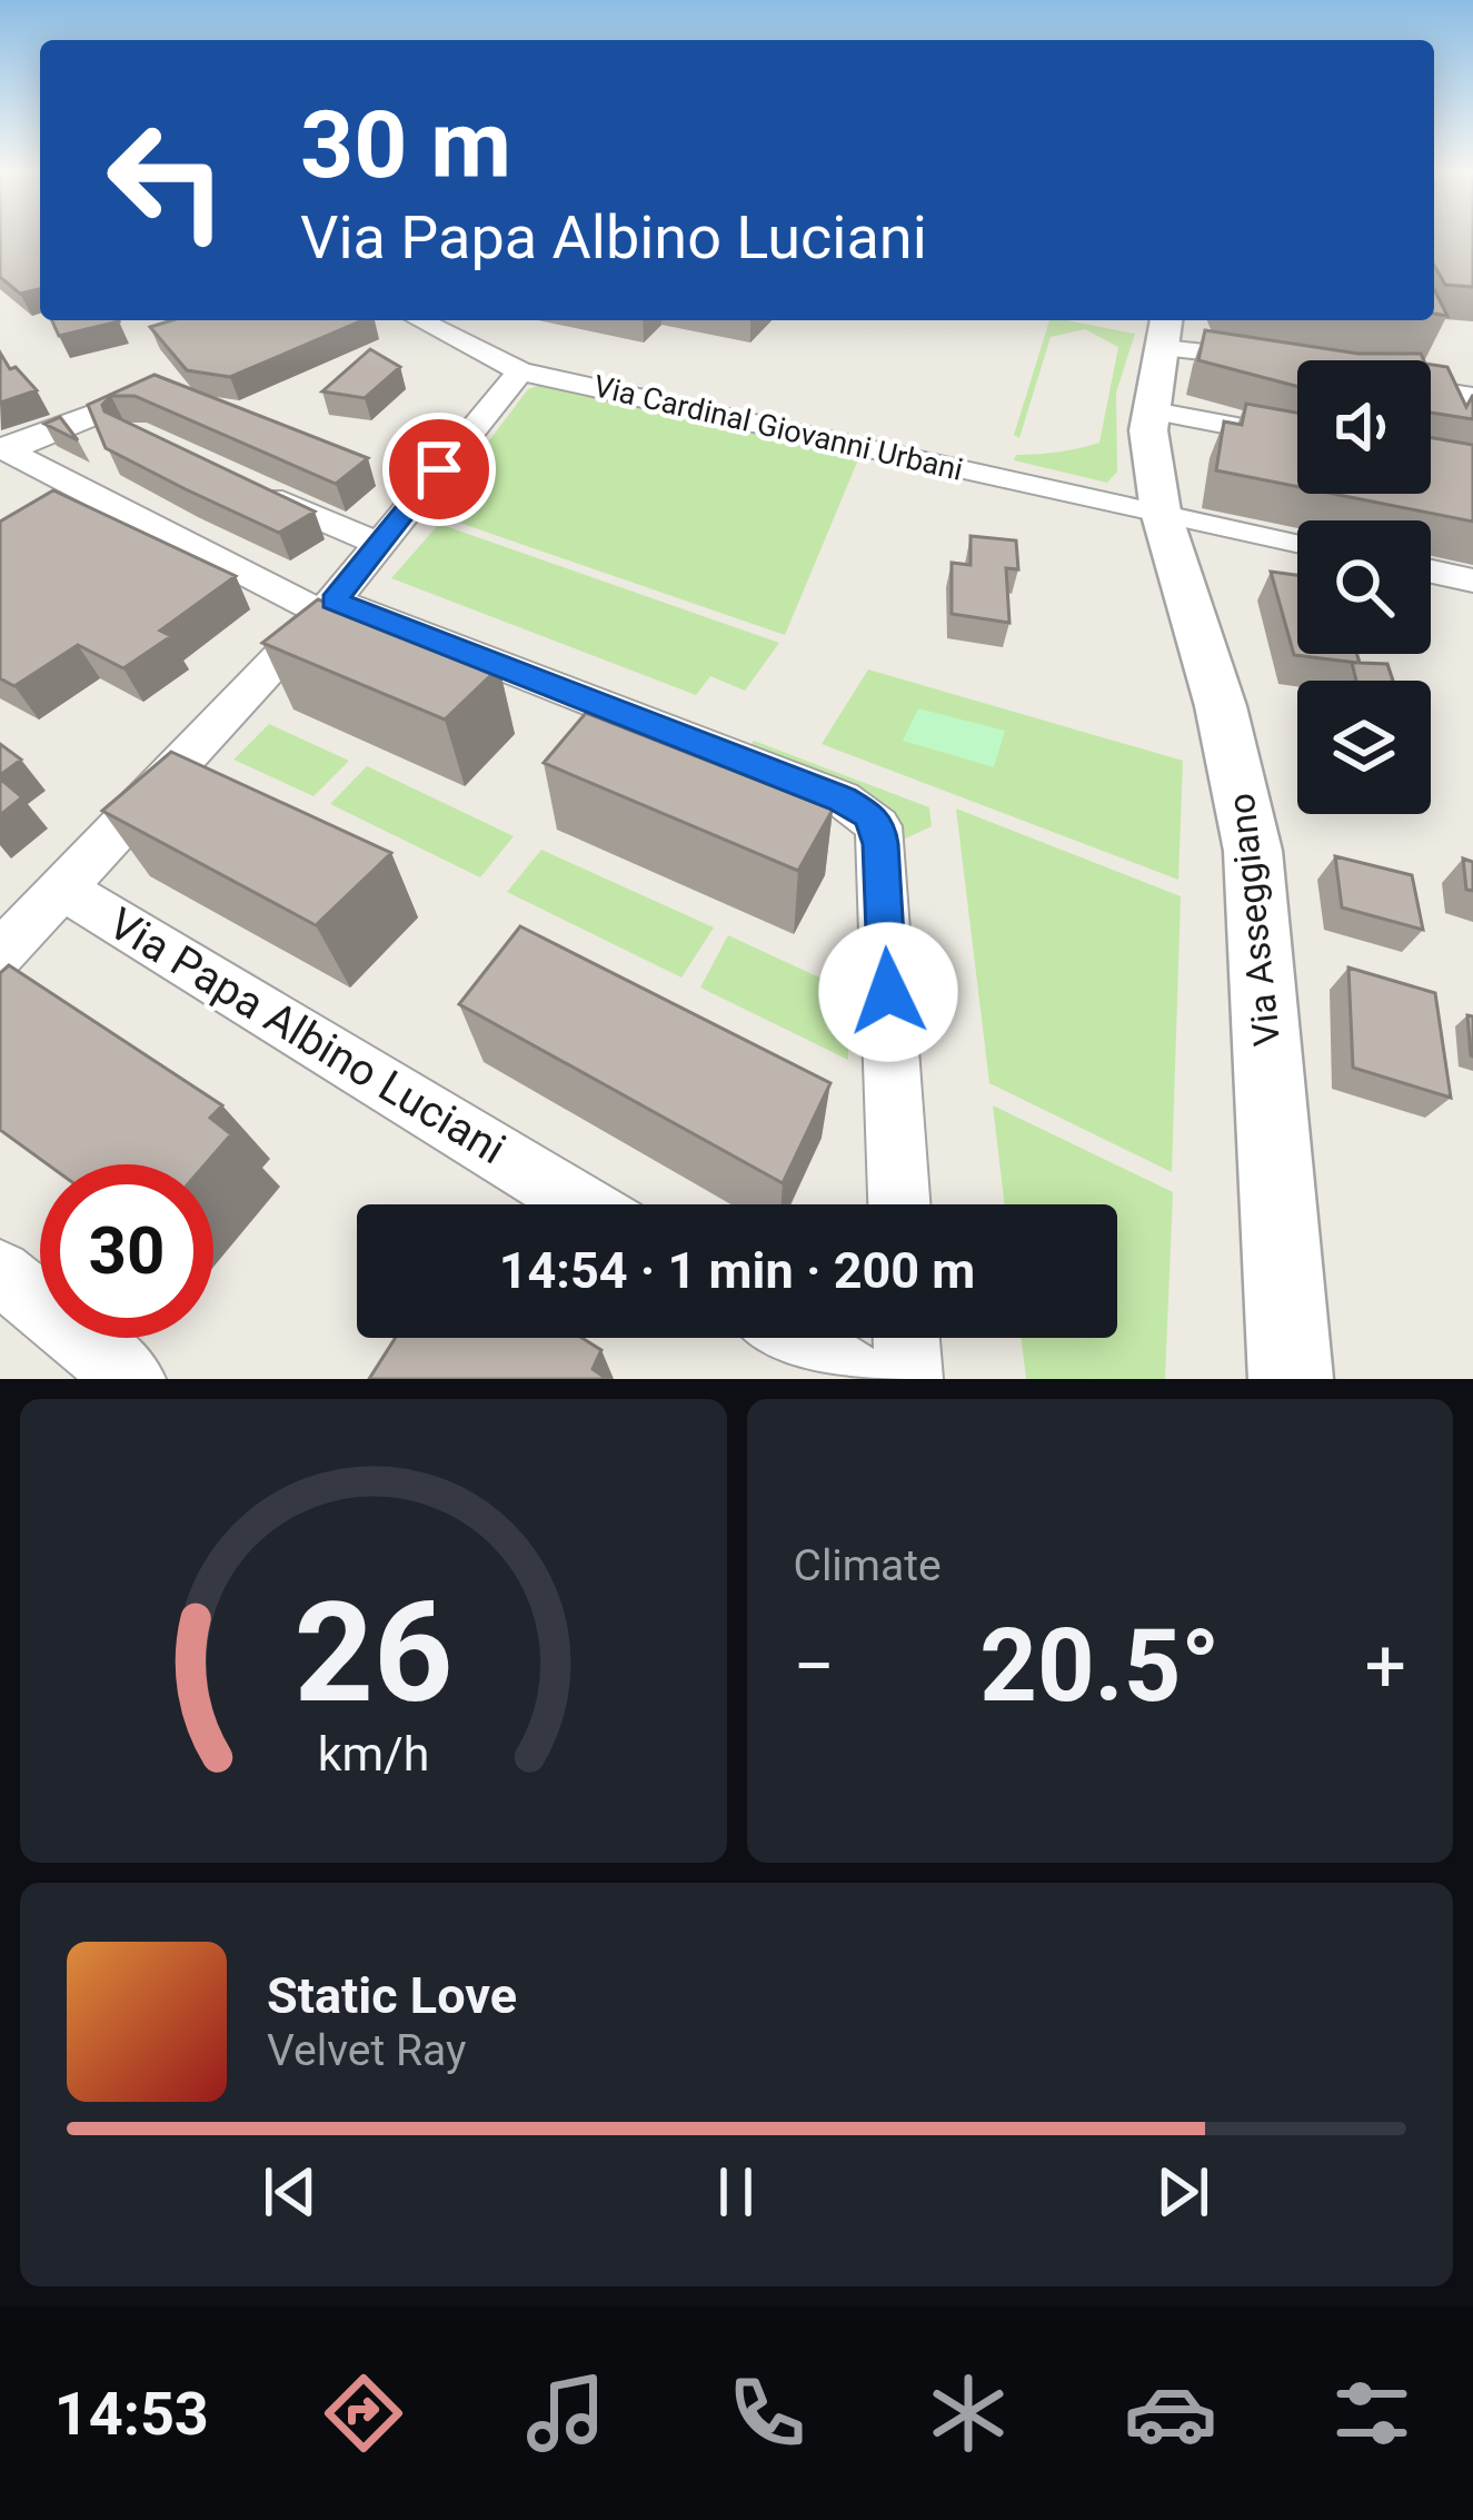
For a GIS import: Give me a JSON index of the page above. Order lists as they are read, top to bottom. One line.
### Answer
{"streets":{"street":["Via Cardinal Giovanni Urbani","Via Asseggiano","Via Papa Albino Luciani"]},"crossings":[["Via Cardinal Giovanni Urbani","Via Asseggiano"]],"page":{"turn":["30 m","Via Papa Albino Luciani"],"limit":"30","trip":"14:54 · 1 min · 200 m","tile":"Climate","heat":["−","20.5°","+"],"song":["Static Love","Velvet Ray"],"tabs":"14:53","gauge":["26","km/h"]}}
